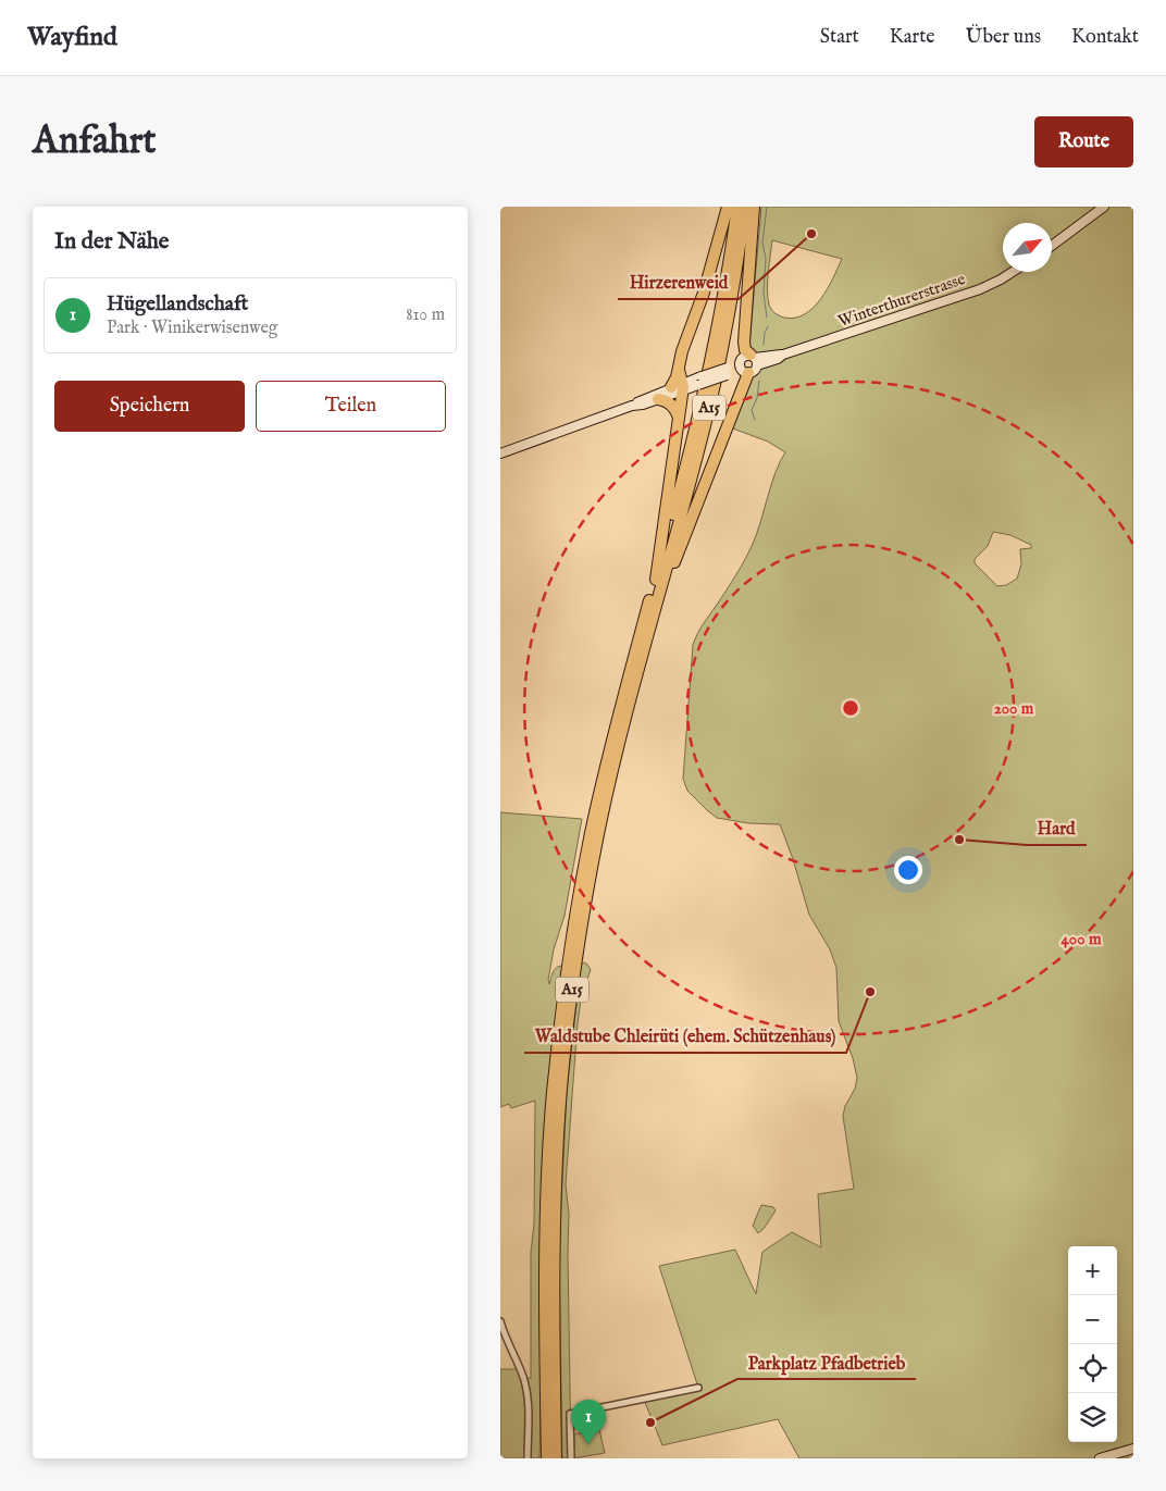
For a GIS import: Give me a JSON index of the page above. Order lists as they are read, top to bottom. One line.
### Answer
{"streets":{"highway":["A15"],"main road":["Winterthurerstrasse"]},"places":["Hirzerenweid","Hard","Waldstube Chleirüti (ehem. Schützenhaus)","Parkplatz Pfadbetrieb"],"north":"top right","page":{"header":"Wayfind","nav":["Start","Karte","Über uns","Kontakt"],"buttons":["Route",["Speichern","Teilen"]],"title":"Anfahrt","heading":"In der Nähe","list":[{"mark":"1","name":"Hügellandschaft","note":"Park · Winikerwisenweg","value":"810 m"}],"map_buttons":["+","−"],"pins":"1"},"rings":["200 m","400 m"]}
